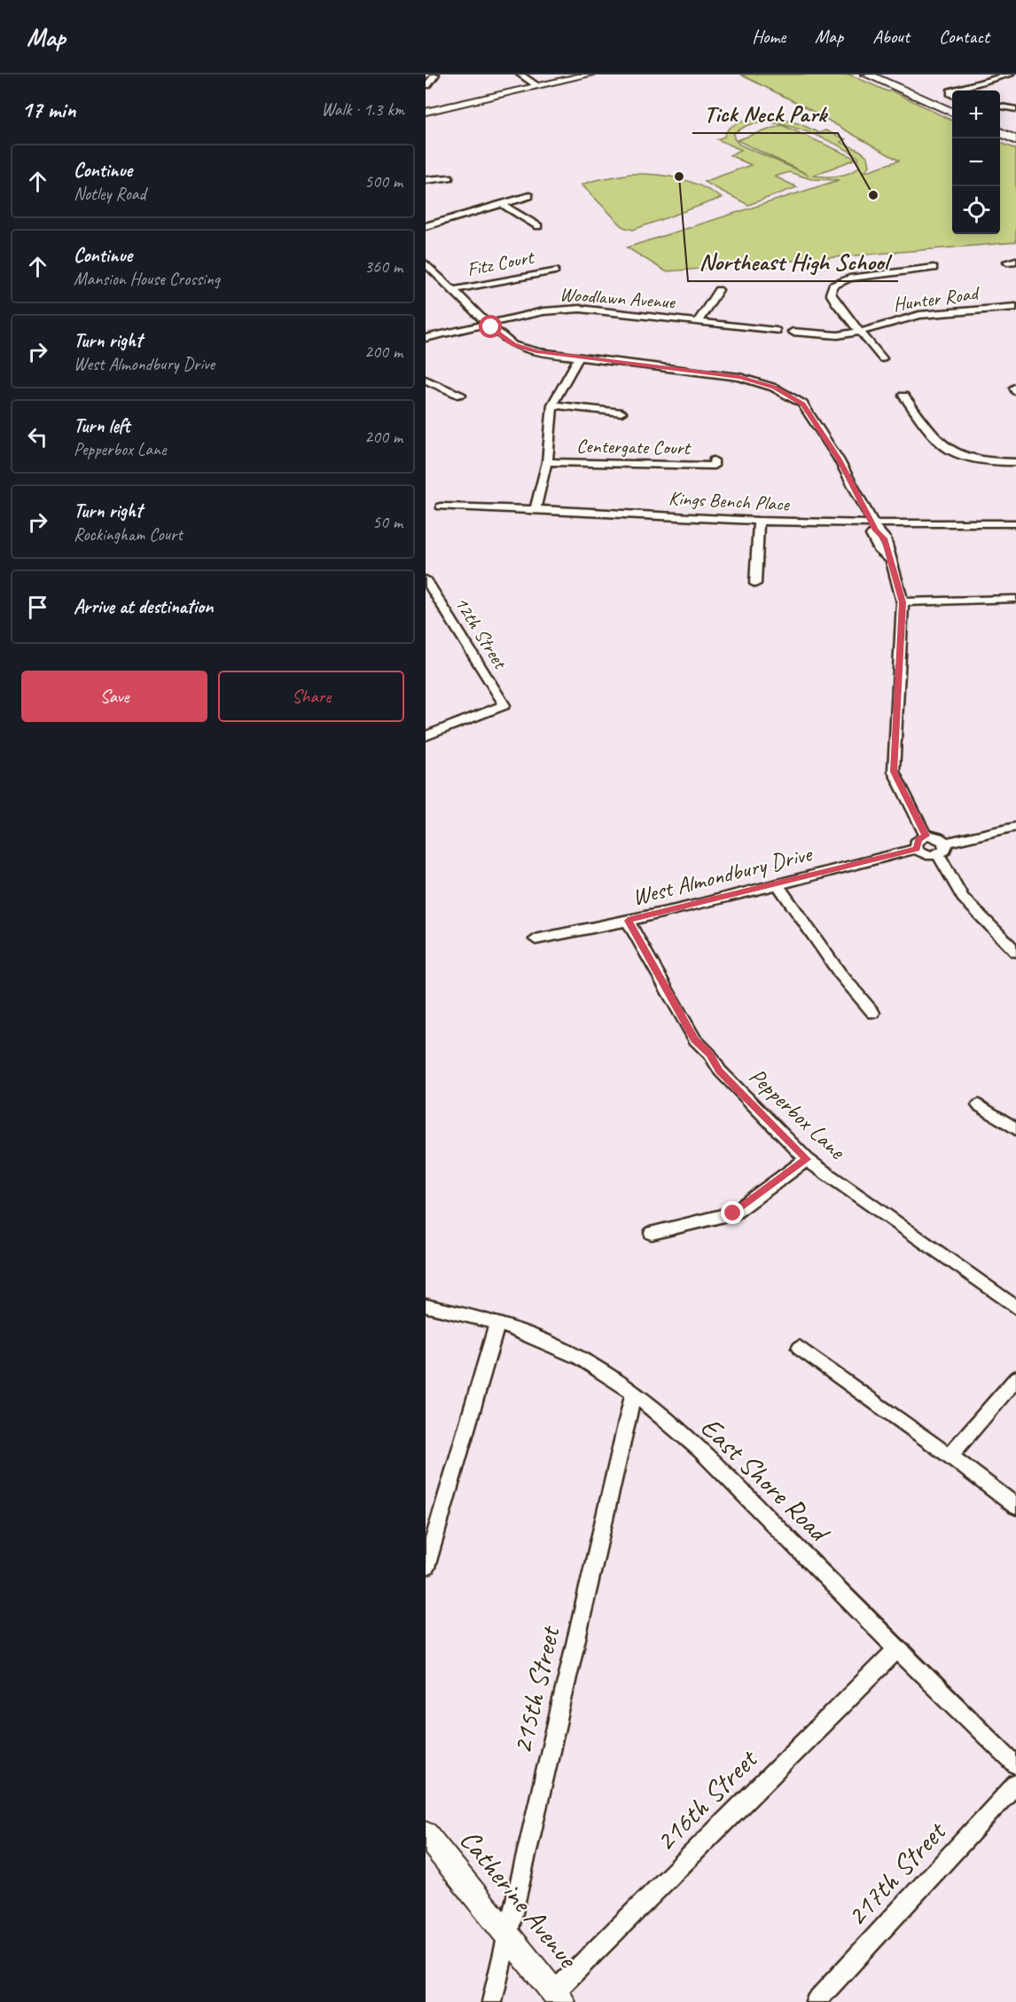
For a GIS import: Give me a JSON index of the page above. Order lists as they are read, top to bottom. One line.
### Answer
{"streets":{"street":["Fitz Court","Woodlawn Avenue","Hunter Road","Centergate Court","Kings Bench Place","12th Street","West Almondbury Drive","Pepperbox Lane","East Shore Road","215th Street","216th Street","217th Street","Catherine Avenue"]},"crossings":[["West Almondbury Drive","Pepperbox Lane"],["East Shore Road","215th Street"],["East Shore Road","216th Street"],["215th Street","Catherine Avenue"],["216th Street","Catherine Avenue"]],"places":["Northeast High School","Tick Neck Park"],"page":{"header":"Map","nav":["Home","Map","About","Contact"],"heading":["17 min","Walk · 1.3 km"],"map_buttons":["+","−"],"list":[["Continue","Notley Road","500 m"],["Continue","Mansion House Crossing","360 m"],["Turn right","West Almondbury Drive","200 m"],["Turn left","Pepperbox Lane","200 m"],["Turn right","Rockingham Court","50 m"],"Arrive at destination"],"buttons":["Save","Share"]}}
